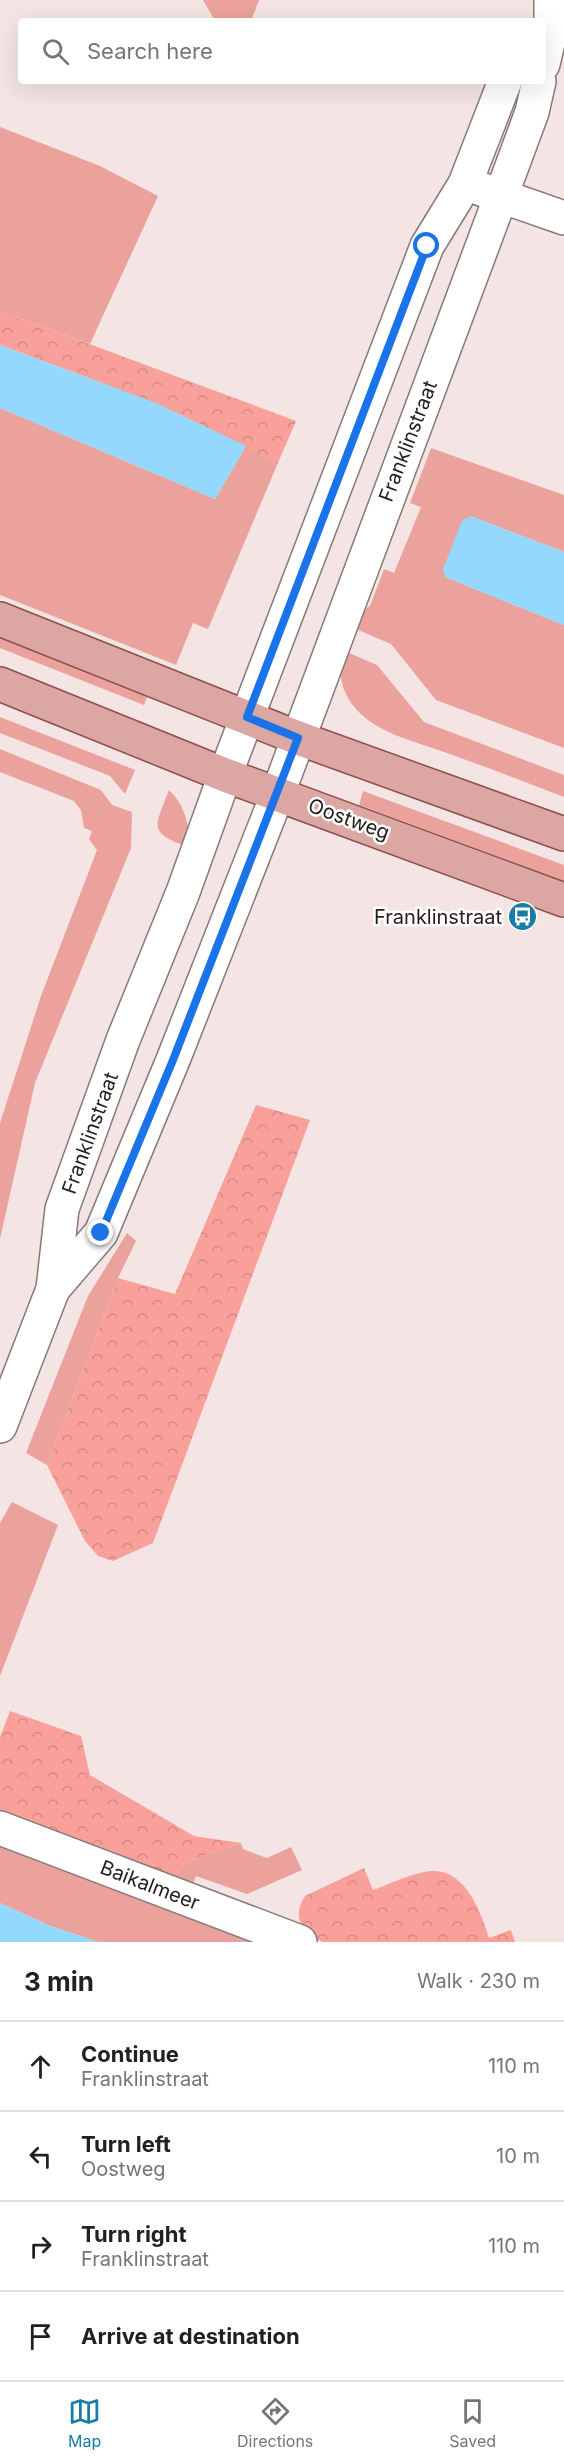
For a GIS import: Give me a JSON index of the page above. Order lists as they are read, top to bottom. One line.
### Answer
{"streets":{"main road":["Oostweg"],"street":["Franklinstraat","Baikalmeer"]},"crossings":[["Franklinstraat","Oostweg"]],"places":{"bus stop":["Franklinstraat"]},"page":{"search":"Search here","heading":["3 min","Walk · 230 m"],"list":[["Continue","Franklinstraat","110 m"],["Turn left","Oostweg","10 m"],["Turn right","Franklinstraat","110 m"],"Arrive at destination"],"nav":["Map","Directions","Saved"]}}
